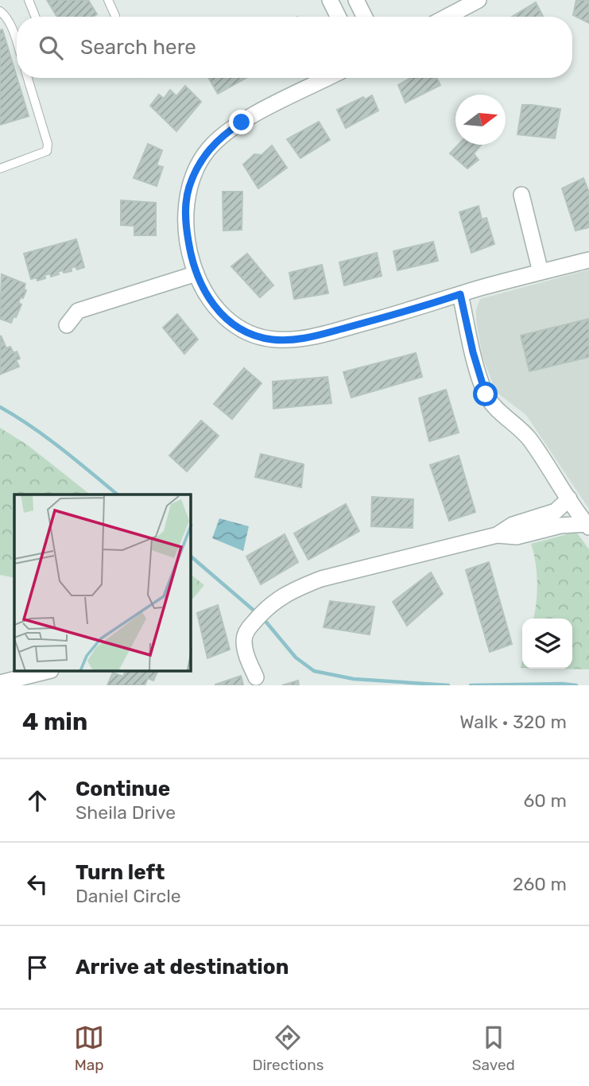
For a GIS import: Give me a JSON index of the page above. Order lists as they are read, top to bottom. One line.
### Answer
{"north":"right","page":{"search":"Search here","heading":["4 min","Walk · 320 m"],"list":[["Continue","Sheila Drive","60 m"],["Turn left","Daniel Circle","260 m"],"Arrive at destination"],"nav":["Map","Directions","Saved"]}}
